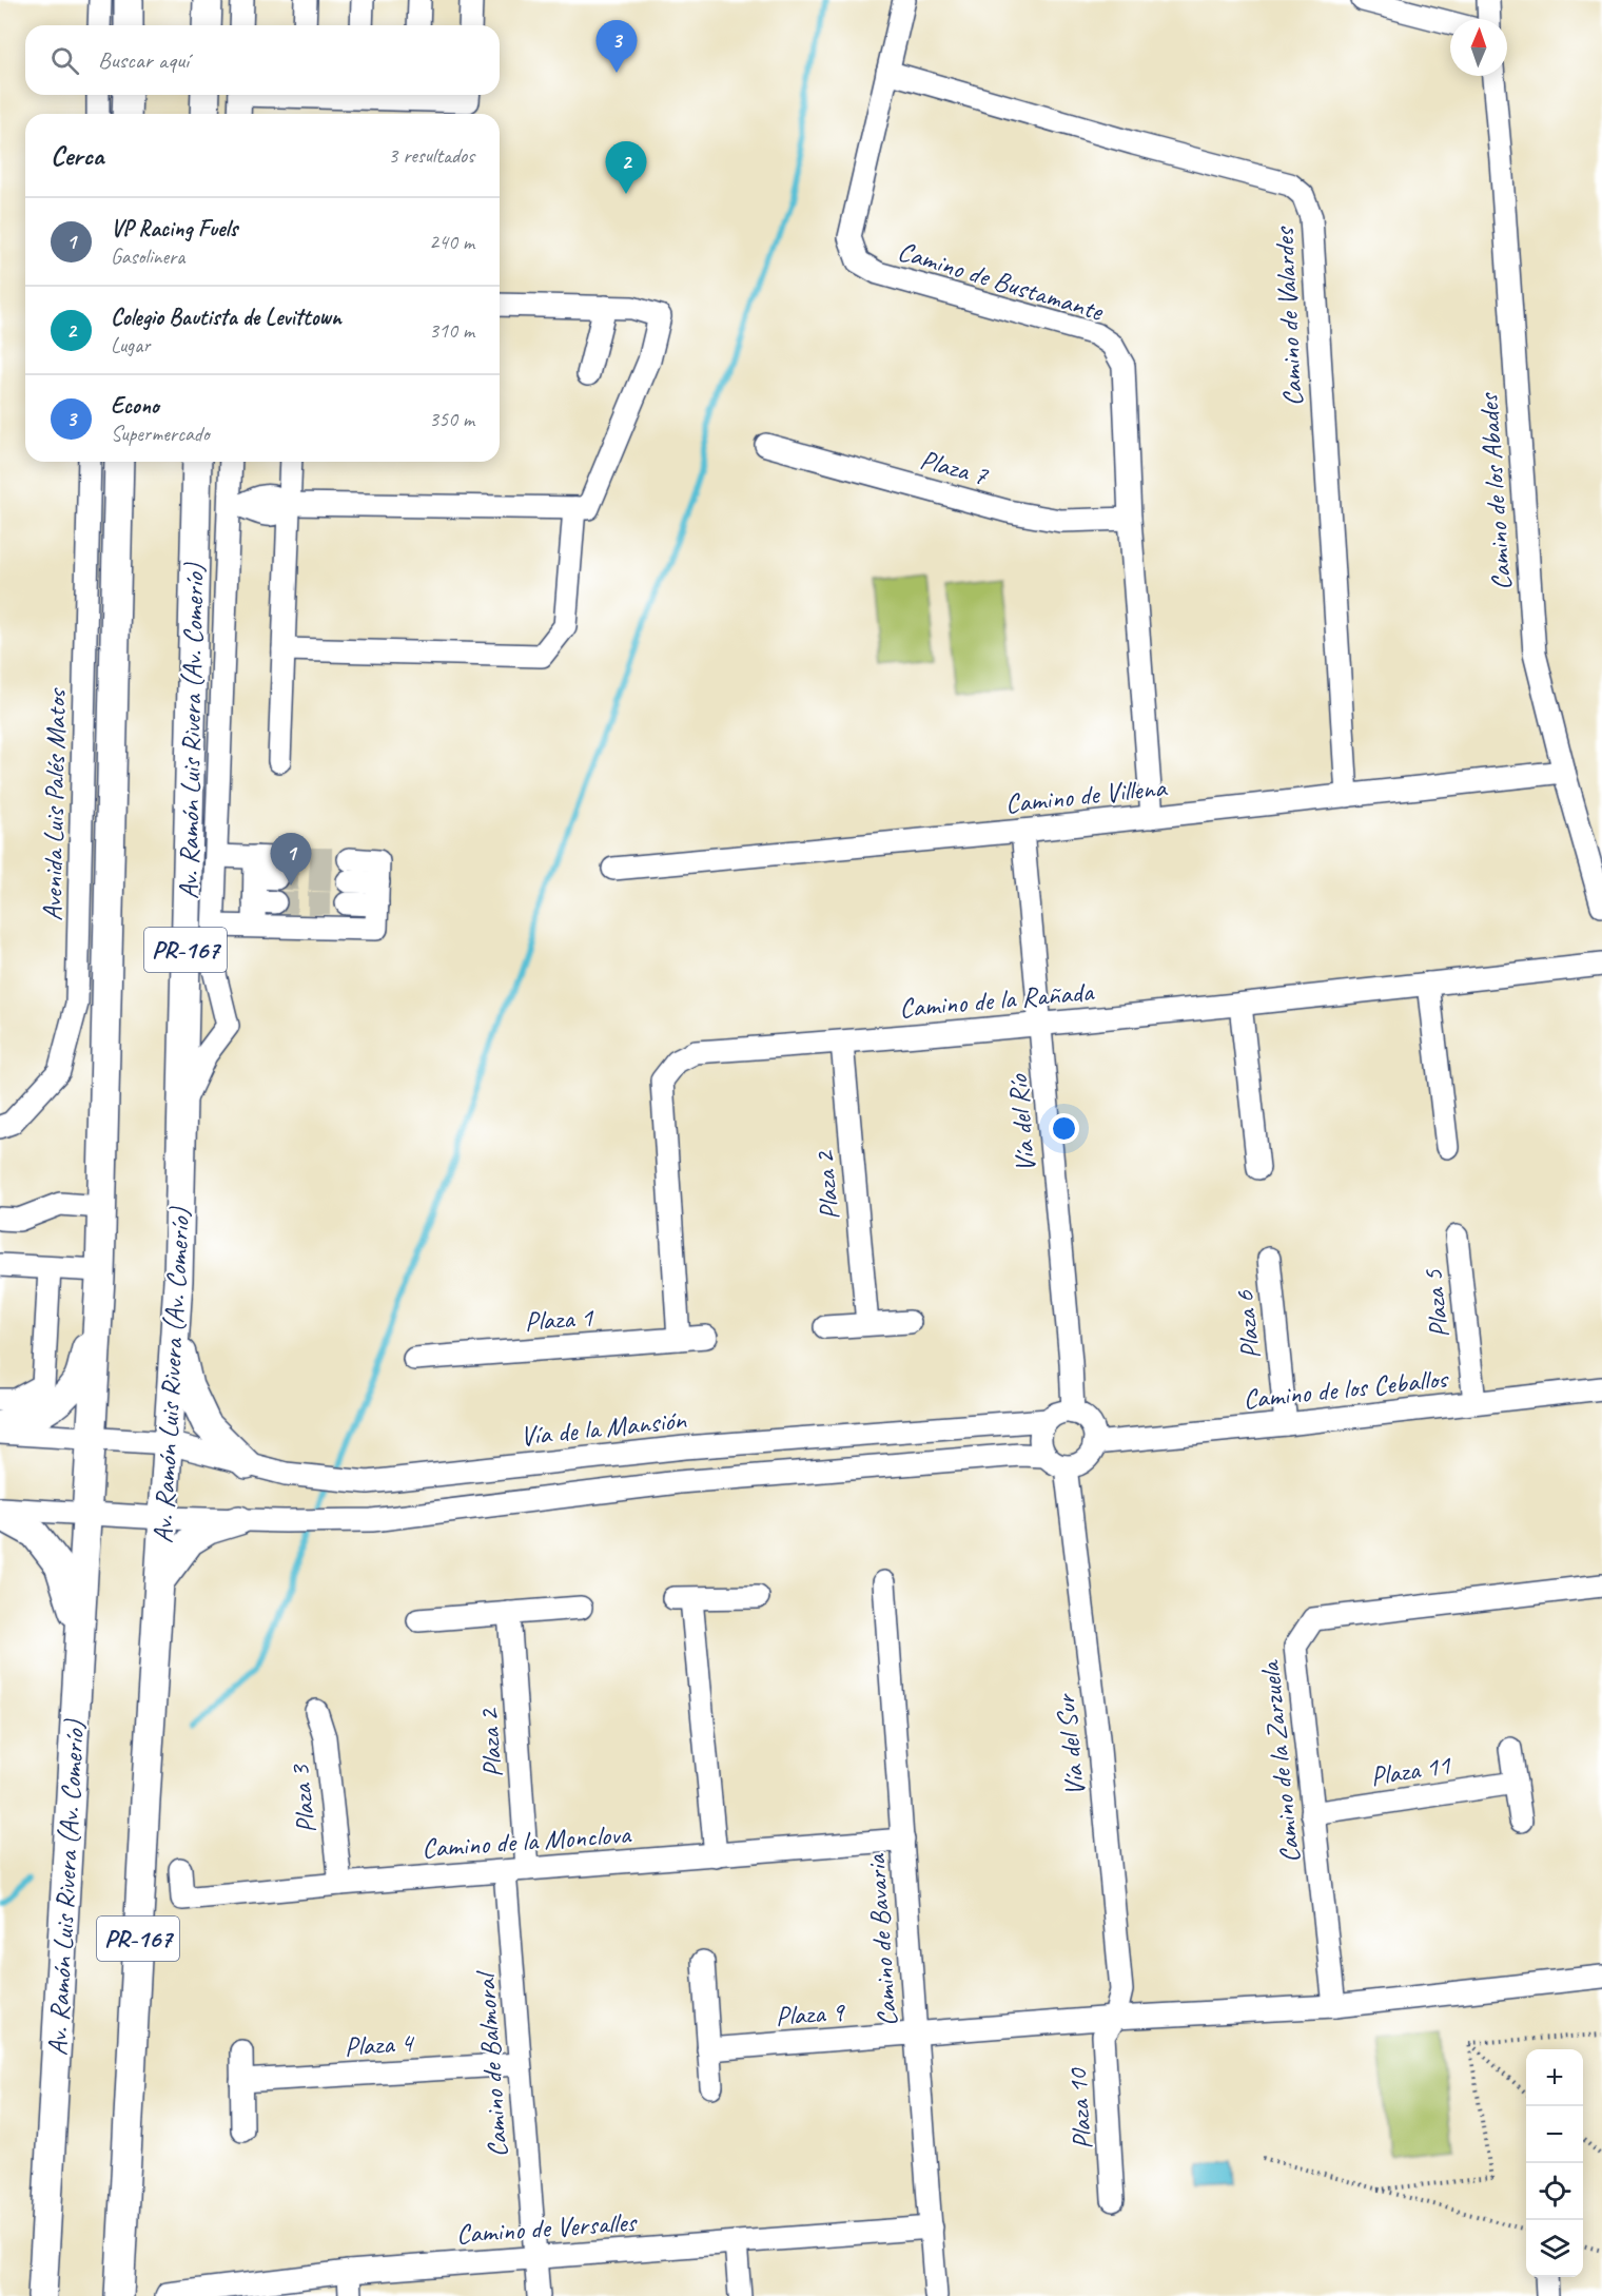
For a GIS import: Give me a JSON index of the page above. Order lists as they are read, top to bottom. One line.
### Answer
{"streets":{"main road":["Av. Ramón Luis Rivera (Av. Comerío)","PR-167"],"street":["Camino de Bustamante","Camino de Valardes","Plaza 7","Camino de los Abades","Camino de Villena","Avenida Luis Palés Matos","Camino de la Rañada","Vía del Río","Plaza 2","Plaza 5","Plaza 1","Plaza 6","Camino de los Ceballos","Vía de la Mansión","Vía del Sur","Camino de la Zarzuela","Plaza 11","Plaza 3","Camino de la Monclova","Camino de Bavaria","Plaza 9","Plaza 4","Camino de Balmoral","Plaza 10","Camino de Versalles"]},"crossings":[["Camino de Bustamante","Camino de Valardes"],["Camino de Bustamante","Plaza 7"],["Camino de Bustamante","Camino de Villena"],["Camino de Valardes","Camino de Villena"],["Camino de los Abades","Camino de Villena"],["Av. Ramón Luis Rivera (Av. Comerío)","Vía de la Mansión"],["Camino de Villena","Vía del Río"],["Camino de la Rañada","Vía del Río"],["Camino de la Rañada","Plaza 2"],["Camino de la Rañada","Plaza 1"],["Vía del Río","Camino de los Ceballos"],["Vía del Río","Vía de la Mansión"],["Vía del Río","Vía del Sur"],["Plaza 2","Camino de la Monclova"],["Plaza 2","Camino de Balmoral"],["Plaza 5","Camino de los Ceballos"],["Plaza 6","Camino de los Ceballos"],["Camino de los Ceballos","Vía de la Mansión"],["Camino de los Ceballos","Vía del Sur"],["Vía de la Mansión","Vía del Sur"],["Vía del Sur","Plaza 10"],["Camino de la Zarzuela","Plaza 11"],["Plaza 3","Camino de la Monclova"],["Camino de la Monclova","Camino de Bavaria"],["Camino de la Monclova","Camino de Balmoral"],["Camino de Bavaria","Plaza 9"],["Camino de Bavaria","Camino de Versalles"],["Plaza 4","Camino de Balmoral"],["Camino de Balmoral","Camino de Versalles"]],"north":"top","page":{"pins":["3","2","1"],"search":"Buscar aquí","heading":["Cerca","3 resultados"],"list":[{"mark":"1","name":"VP Racing Fuels","note":"Gasolinera","value":"240 m"},{"mark":"2","name":"Colegio Bautista de Levittown","note":"Lugar","value":"310 m"},{"mark":"3","name":"Econo","note":"Supermercado","value":"350 m"}],"map_buttons":["+","−"]}}
